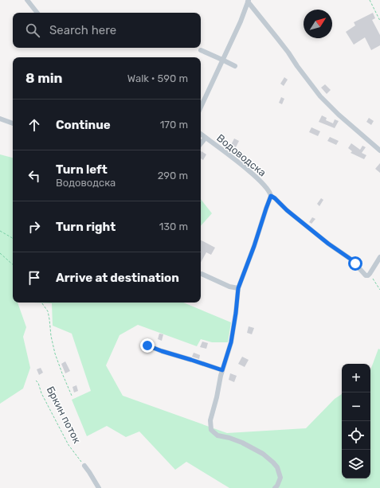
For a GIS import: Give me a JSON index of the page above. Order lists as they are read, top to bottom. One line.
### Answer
{"streets":{"street":["Водоводска"],"path":["Бркин поток"]},"north":"top right","page":{"search":"Search here","heading":["8 min","Walk · 590 m"],"list":[["Continue","170 m"],["Turn left","Водоводска","290 m"],["Turn right","130 m"],"Arrive at destination"],"map_buttons":["+","−"]}}
